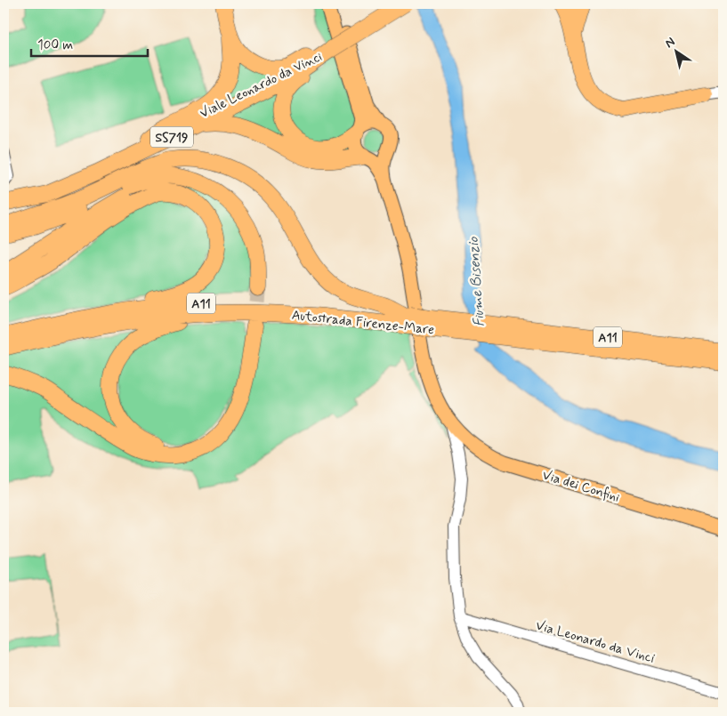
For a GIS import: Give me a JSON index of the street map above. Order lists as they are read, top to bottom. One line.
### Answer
{"streets":{"highway":["Viale Leonardo da Vinci","SS719","A11","Autostrada Firenze-Mare"],"main road":["Via dei Confini"],"street":["Via Leonardo da Vinci"]},"crossings":[["Viale Leonardo da Vinci","SS719"]],"water":["Fiume Bisenzio"],"scale_bar":"100 m","north":"top left"}
